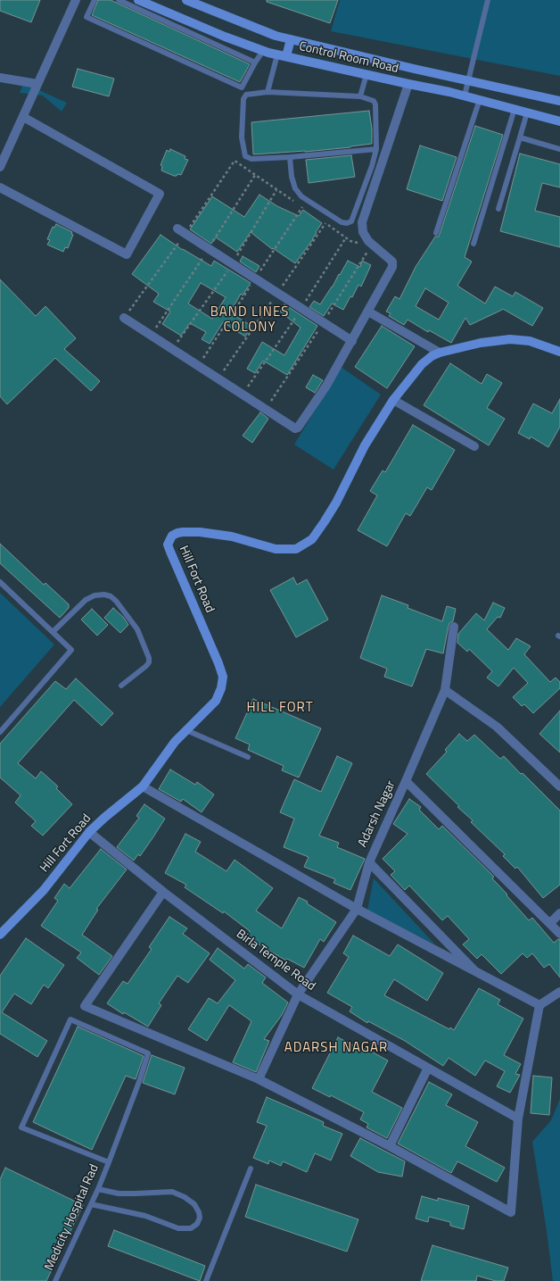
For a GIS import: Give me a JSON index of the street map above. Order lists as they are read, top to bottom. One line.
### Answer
{"streets":{"main road":["Control Room Road","Hill Fort Road"],"street":["Adarsh Nagar","Birla Temple Road"],"lane":["Medicity Hospital Rad"]},"crossings":[["Hill Fort Road","Birla Temple Road"],["Adarsh Nagar","Birla Temple Road"]],"districts":["BAND LINES COLONY","HILL FORT","ADARSH NAGAR"]}
